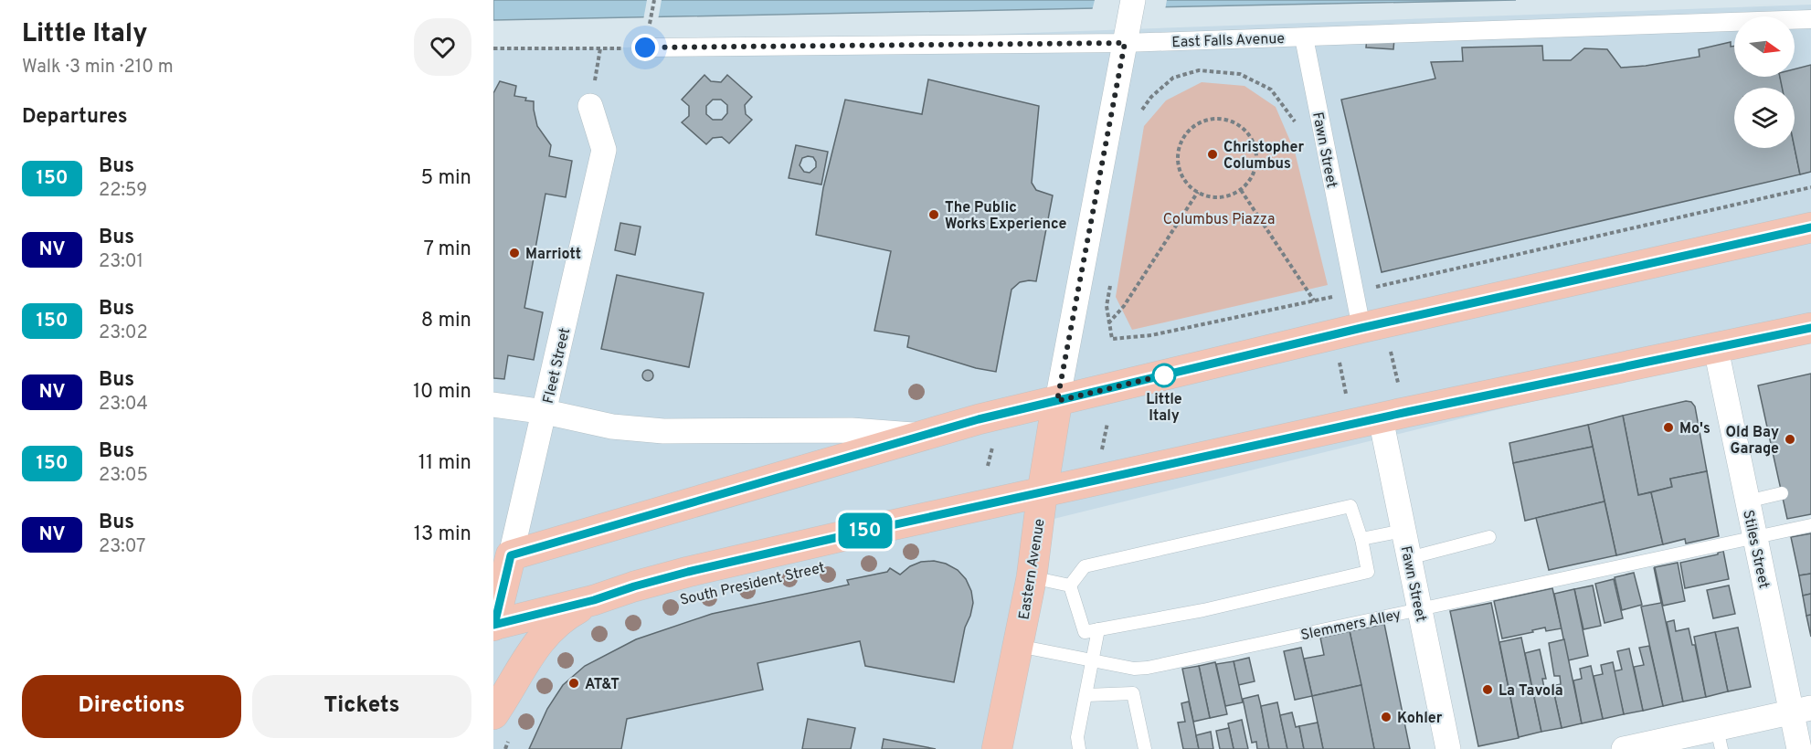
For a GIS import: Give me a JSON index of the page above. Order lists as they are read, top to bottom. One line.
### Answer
{"streets":{"main road":["Fleet Street","Eastern Avenue","South President Street"],"street":["East Falls Avenue","Fawn Street","Stiles Street"],"lane":["Slemmers Alley"]},"crossings":[["East Falls Avenue","Fawn Street"],["East Falls Avenue","Eastern Avenue"],["Fawn Street","South President Street"],["Fawn Street","Slemmers Alley"],["Fleet Street","South President Street"],["Stiles Street","South President Street"],["Stiles Street","Slemmers Alley"],["Eastern Avenue","South President Street"],["Eastern Avenue","Slemmers Alley"]],"parks":["Columbus Piazza"],"places":["Christopher Columbus","The Public Works Experience","Marriott","Little Italy","Mo's","Old Bay Garage","AT&T","La Tavola","Kohler"],"lines":["bus line 150"],"north":"right","page":{"heading":[["Little Italy","Walk · 3 min · 210 m"],"Departures"],"on_map":"150","list":[{"mark":"150","name":"Bus","note":"22:59","value":"5 min"},{"mark":"NV","name":"Bus","note":"23:01","value":"7 min"},{"mark":"150","name":"Bus","note":"23:02","value":"8 min"},{"mark":"NV","name":"Bus","note":"23:04","value":"10 min"},{"mark":"150","name":"Bus","note":"23:05","value":"11 min"},{"mark":"NV","name":"Bus","note":"23:07","value":"13 min"}],"buttons":["Directions","Tickets"]}}
